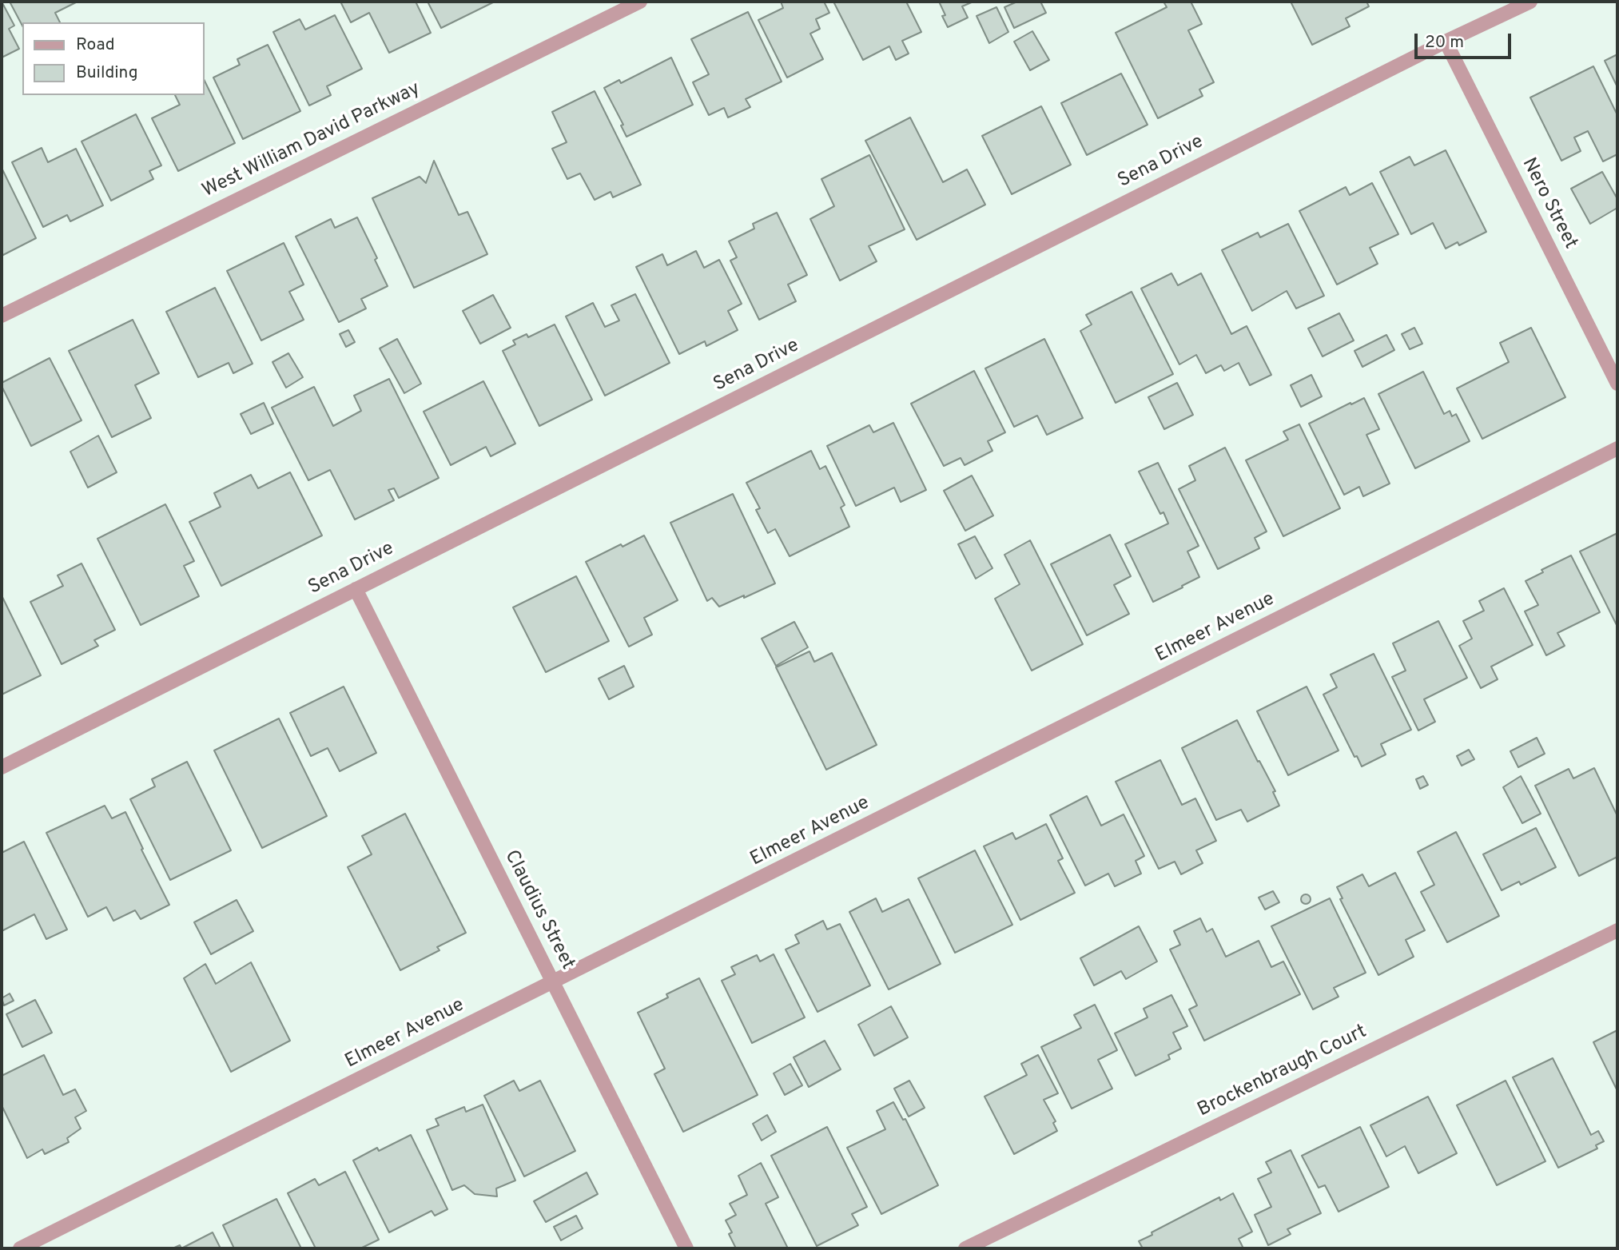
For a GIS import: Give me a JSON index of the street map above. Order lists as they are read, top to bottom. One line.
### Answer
{"streets":{"street":["West William David Parkway","Sena Drive","Nero Street","Elmeer Avenue","Claudius Street","Brockenbraugh Court"]},"crossings":[["Sena Drive","Nero Street"],["Sena Drive","Claudius Street"],["Elmeer Avenue","Claudius Street"]],"legend":["Road","Building"],"scale_bar":"20 m"}
